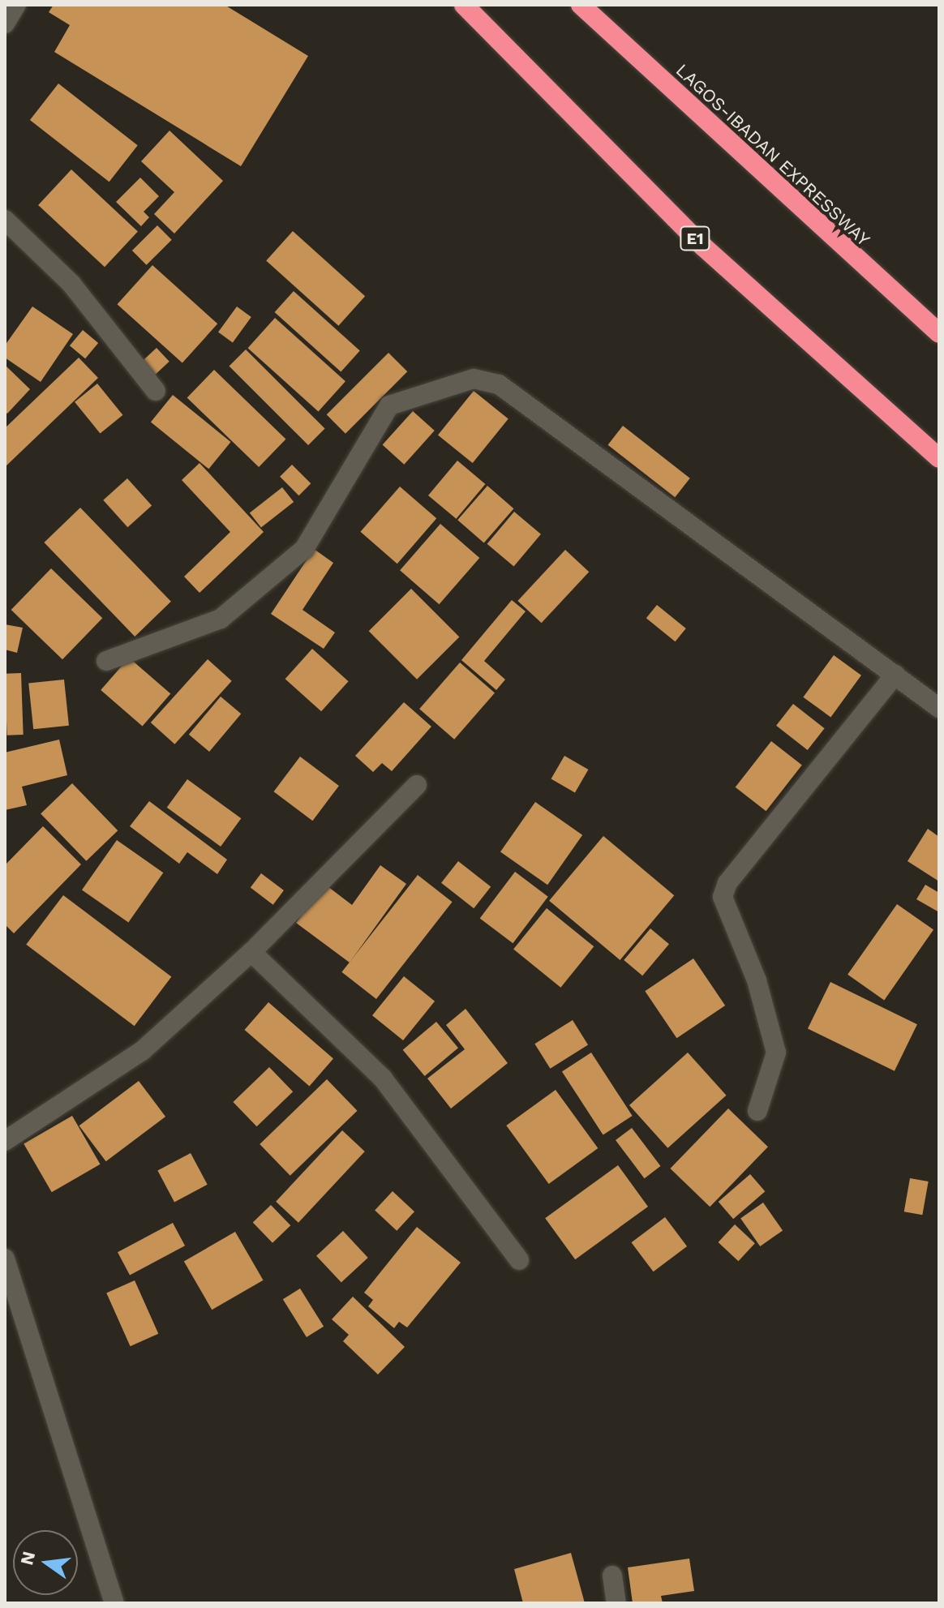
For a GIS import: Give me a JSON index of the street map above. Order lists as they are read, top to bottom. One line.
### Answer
{"streets":{"highway":["LAGOS-IBADAN EXPRESSWAY","E1"]},"north":"left"}
